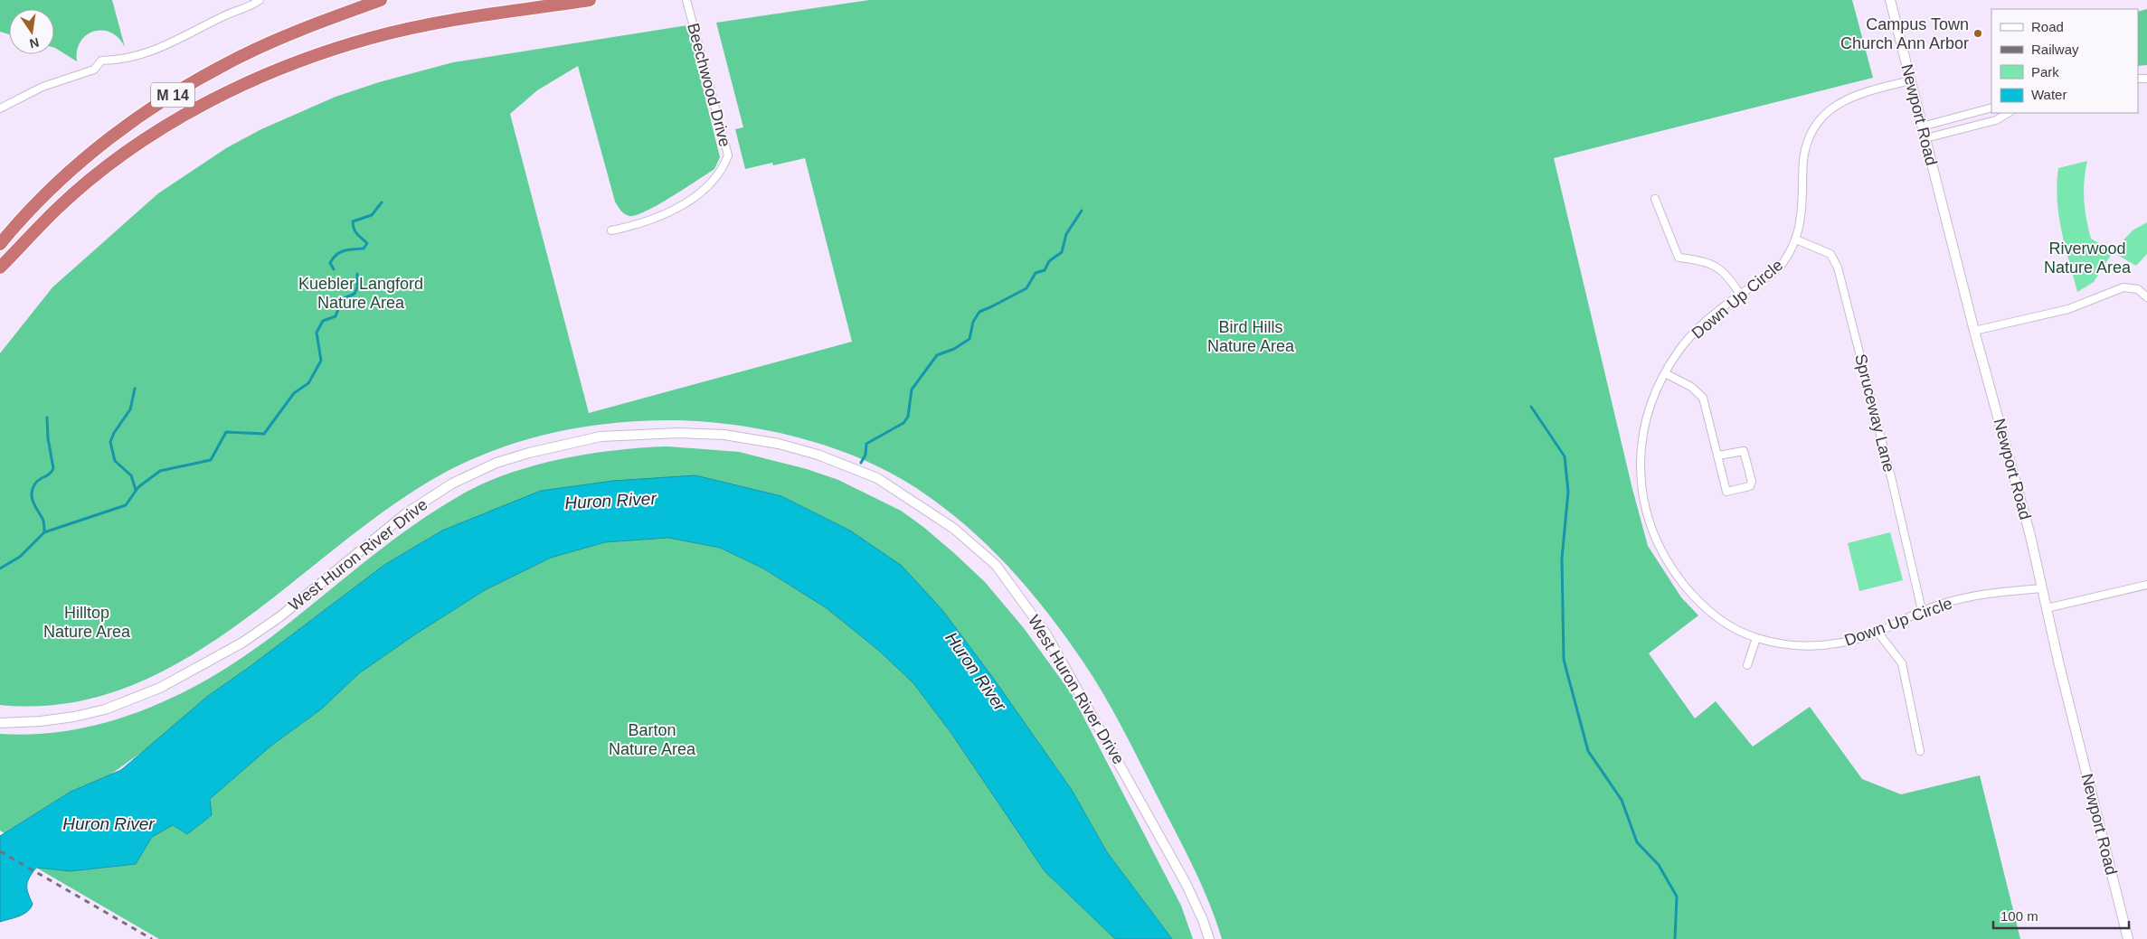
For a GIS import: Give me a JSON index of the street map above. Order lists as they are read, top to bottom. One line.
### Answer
{"streets":{"highway":["M 14"],"street":["Beechwood Drive","Newport Road","Down Up Circle","Spruceway Lane","West Huron River Drive"]},"crossings":[["Newport Road","Down Up Circle"],["Down Up Circle","Spruceway Lane"]],"water":["Huron River"],"parks":["Riverwood Nature Area","Kuebler Langford Nature Area","Bird Hills Nature Area","Hilltop Nature Area","Barton Nature Area"],"places":["Campus Town Church Ann Arbor"],"legend":["Road","Railway","Park","Water"],"scale_bar":"100 m","north":"bottom"}
